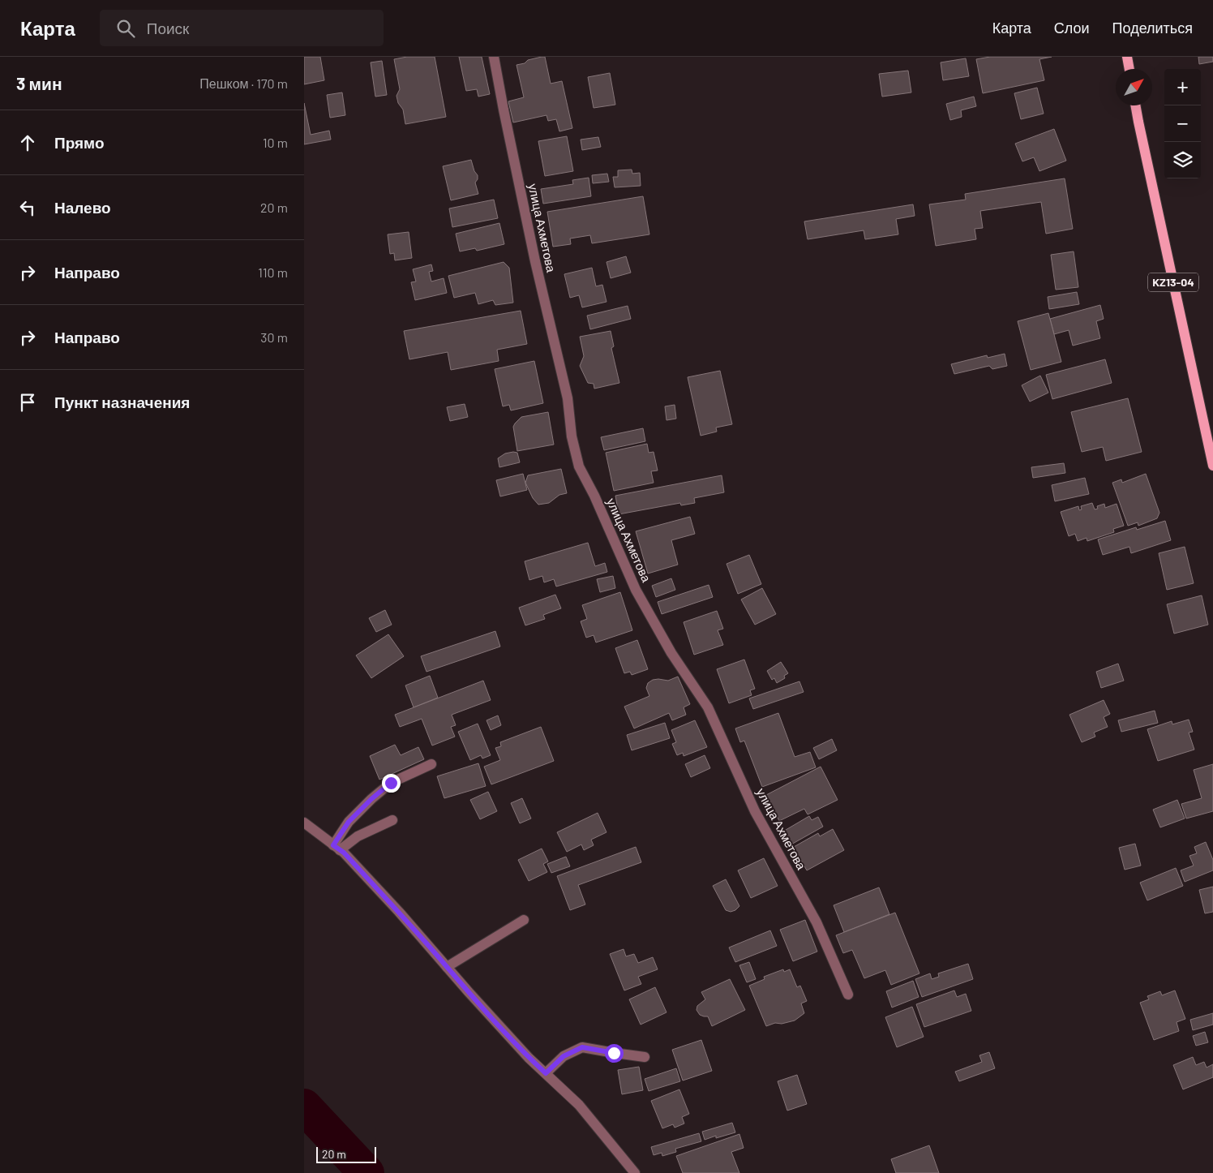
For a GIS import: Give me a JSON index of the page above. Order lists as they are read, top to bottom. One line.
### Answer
{"streets":{"main road":["KZ13-04"],"street":["улица Ахметова"]},"scale_bar":"20 m","north":"top right","page":{"header":"Карта","search":"Поиск","nav":["Карта","Слои","Поделиться"],"heading":["3 мин","Пешком · 170 m"],"map_buttons":["+","−"],"list":[["Прямо","10 m"],["Налево","20 m"],["Направо","110 m"],["Направо","30 m"],"Пункт назначения"],"scale":"20 m"}}
